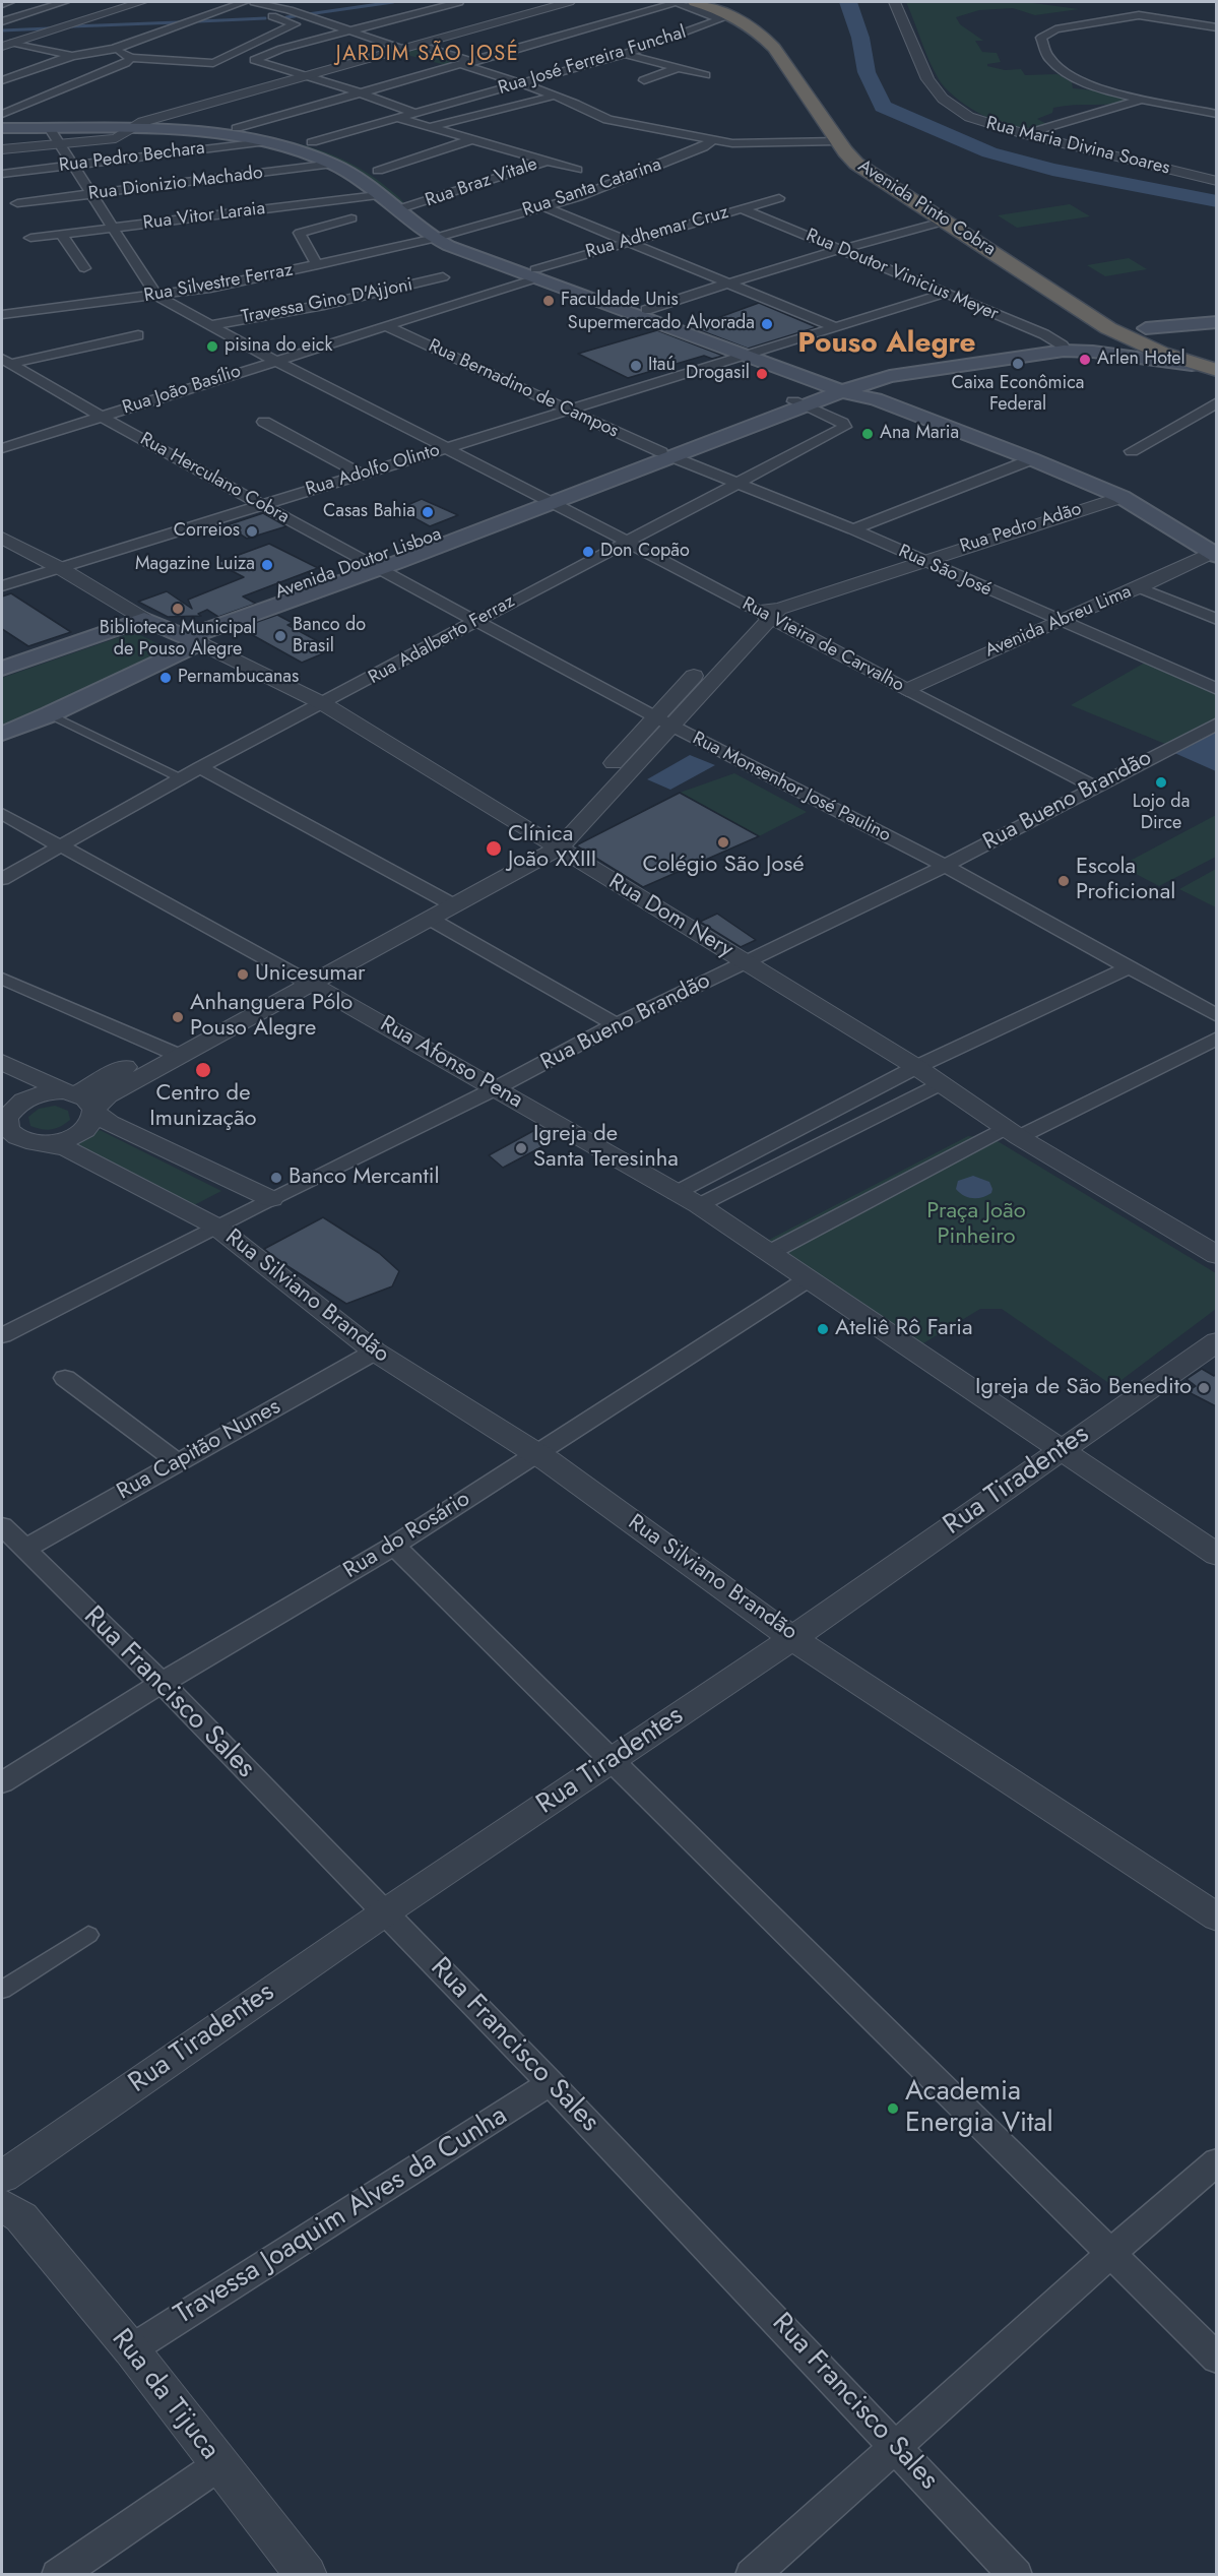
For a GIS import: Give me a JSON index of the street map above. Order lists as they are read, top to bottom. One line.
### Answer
{"streets":{"highway":["Avenida Pinto Cobra"],"main road":["Avenida Doutor Lisboa"],"street":["Rua José Ferreira Funchal","Rua Maria Divina Soares","Rua Pedro Bechara","Rua Braz Vitale","Rua Dionizio Machado","Rua Santa Catarina","Rua Vitor Laraia","Rua Adhemar Cruz","Rua Doutor Vinicius Meyer","Rua Silvestre Ferraz","Travessa Gino D'Ajjoni","Rua Bernadino de Campos","Rua João Basílio","Rua Adolfo Olinto","Rua Herculano Cobra","Rua Pedro Adão","Rua São José","Avenida Abreu Lima","Rua Adalberto Ferraz","Rua Vieira de Carvalho","Rua Monsenhor José Paulino","Rua Bueno Brandão","Rua Dom Nery","Rua Afonso Pena","Rua Silviano Brandão","Rua Capitão Nunes","Rua Tiradentes","Rua do Rosário","Rua Francisco Sales","Travessa Joaquim Alves da Cunha","Rua da Tijuca"]},"crossings":[["Rua Santa Catarina","Rua Silvestre Ferraz"],["Rua Adhemar Cruz","Rua Doutor Vinicius Meyer"],["Rua Adhemar Cruz","Rua João Basílio"],["Rua Doutor Vinicius Meyer","Rua Adolfo Olinto"],["Rua Doutor Vinicius Meyer","Avenida Doutor Lisboa"],["Rua Silvestre Ferraz","Rua Vieira de Carvalho"],["Travessa Gino D'Ajjoni","Rua Vieira de Carvalho"],["Rua Bernadino de Campos","Rua João Basílio"],["Rua Bernadino de Campos","Rua Adolfo Olinto"],["Rua Bernadino de Campos","Avenida Doutor Lisboa"],["Rua Bernadino de Campos","Rua São José"],["Rua João Basílio","Rua Herculano Cobra"],["Rua João Basílio","Rua Vieira de Carvalho"],["Rua Adolfo Olinto","Rua Herculano Cobra"],["Rua Adolfo Olinto","Rua Vieira de Carvalho"],["Rua Herculano Cobra","Avenida Doutor Lisboa"],["Rua Herculano Cobra","Rua Monsenhor José Paulino"],["Rua Pedro Adão","Rua São José"],["Rua Pedro Adão","Rua Vieira de Carvalho"],["Avenida Doutor Lisboa","Rua São José"],["Avenida Doutor Lisboa","Rua Adalberto Ferraz"],["Avenida Doutor Lisboa","Rua Vieira de Carvalho"],["Avenida Doutor Lisboa","Rua Monsenhor José Paulino"],["Avenida Doutor Lisboa","Rua Dom Nery"],["Rua São José","Avenida Abreu Lima"],["Rua São José","Rua Adalberto Ferraz"],["Avenida Abreu Lima","Rua Vieira de Carvalho"],["Rua Adalberto Ferraz","Rua Vieira de Carvalho"],["Rua Adalberto Ferraz","Rua Monsenhor José Paulino"],["Rua Adalberto Ferraz","Rua Dom Nery"],["Rua Adalberto Ferraz","Rua Afonso Pena"],["Rua Vieira de Carvalho","Rua Bueno Brandão"],["Rua Monsenhor José Paulino","Rua Bueno Brandão"],["Rua Bueno Brandão","Rua Dom Nery"],["Rua Bueno Brandão","Rua Afonso Pena"],["Rua Bueno Brandão","Rua Silviano Brandão"],["Rua Silviano Brandão","Rua Capitão Nunes"],["Rua Silviano Brandão","Rua Tiradentes"],["Rua Silviano Brandão","Rua do Rosário"],["Rua Capitão Nunes","Rua Francisco Sales"],["Rua Tiradentes","Rua Francisco Sales"],["Rua Tiradentes","Rua da Tijuca"],["Rua do Rosário","Rua Francisco Sales"],["Rua Francisco Sales","Travessa Joaquim Alves da Cunha"],["Travessa Joaquim Alves da Cunha","Rua da Tijuca"]],"districts":["JARDIM SÃO JOSÉ","Pouso Alegre"],"parks":["Praça João Pinheiro"],"places":["Faculdade Unis","Supermercado Alvorada","pisina do eick","Arlen Hotel","Caixa Econômica Federal","Itaú","Drogasil","Ana Maria","Casas Bahia","Correios","Don Copão","Magazine Luiza","Biblioteca Municipal de Pouso Alegre","Banco do Brasil","Pernambucanas","Lojo da Dirce","Colégio São José","Clínica João XXIII","Escola Proficional","Unicesumar","Anhanguera Pólo Pouso Alegre","Centro de Imunização","Igreja de Santa Teresinha","Banco Mercantil","Ateliê Rô Faria","Igreja de São Benedito","Academia Energia Vital"]}
